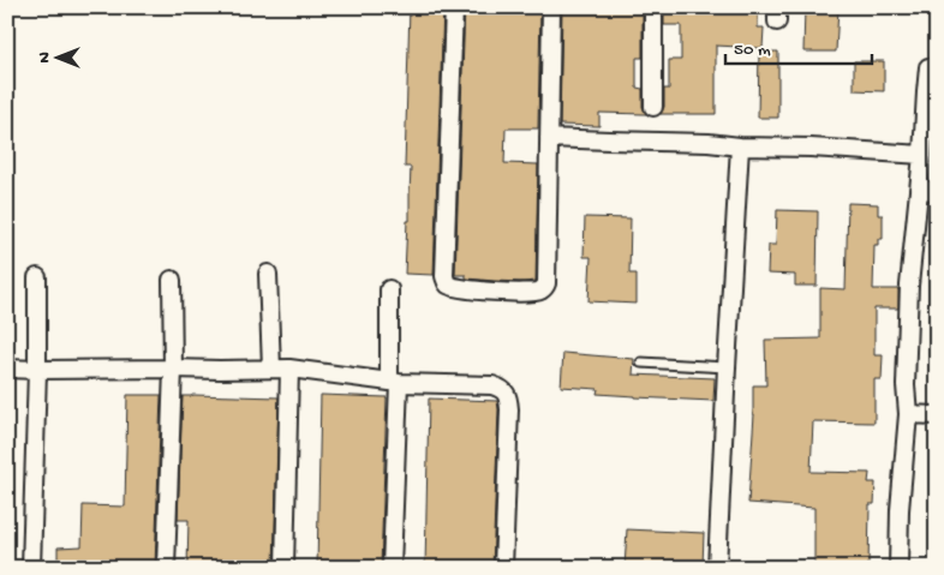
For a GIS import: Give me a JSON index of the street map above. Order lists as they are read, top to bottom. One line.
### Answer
{"scale_bar":"50 m","north":"left"}
